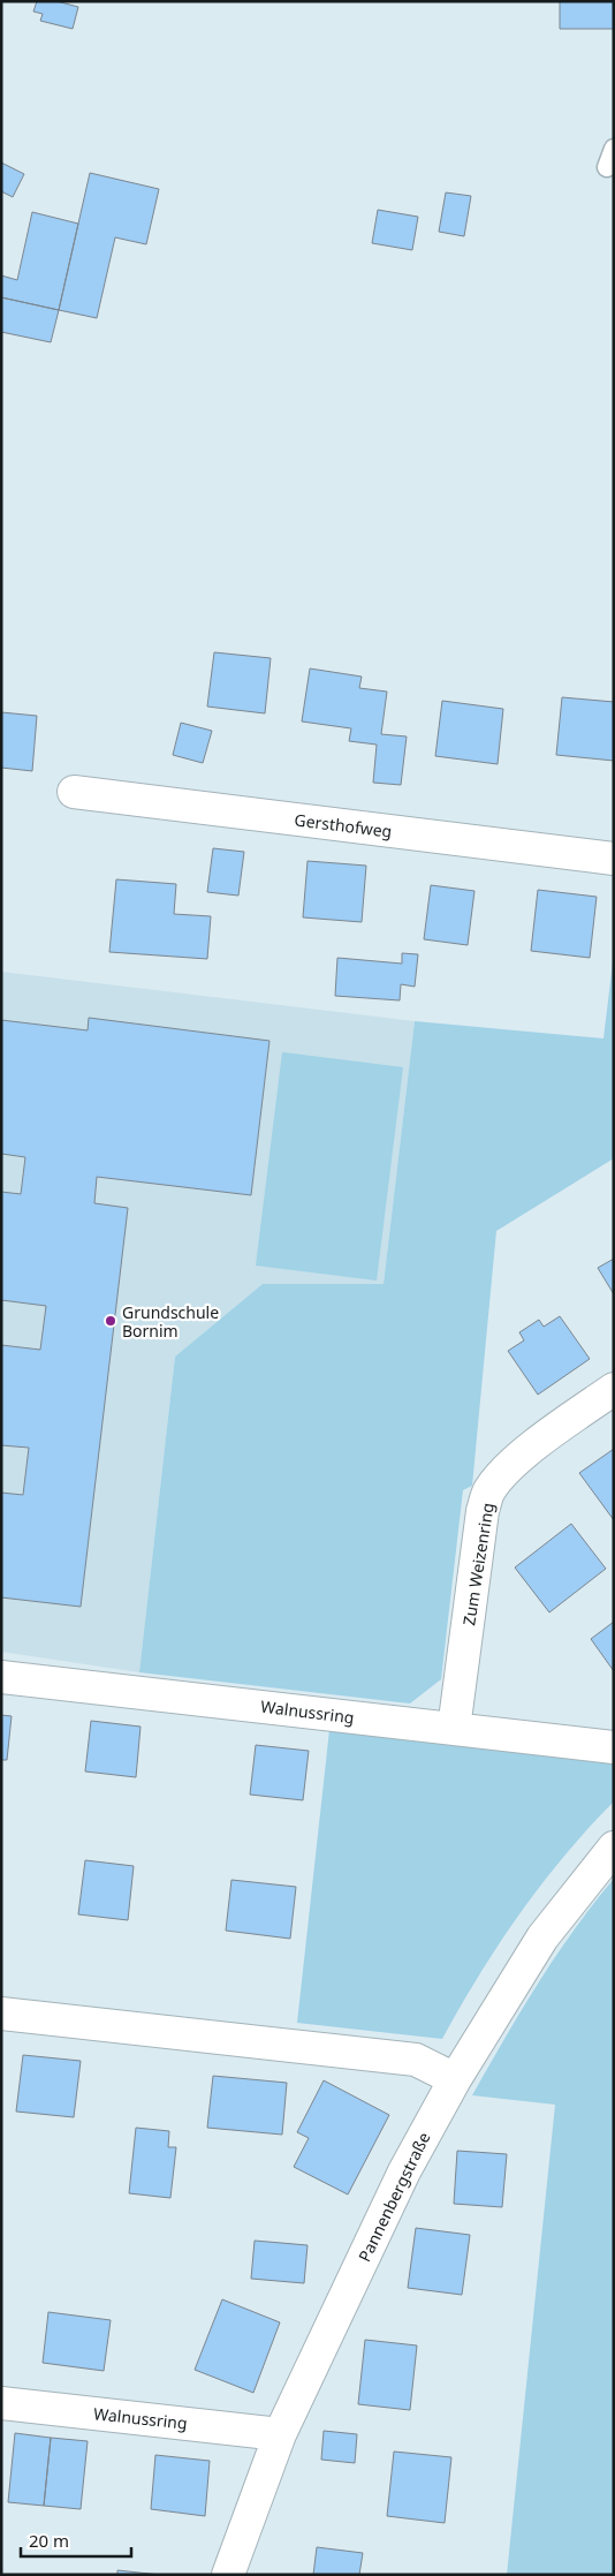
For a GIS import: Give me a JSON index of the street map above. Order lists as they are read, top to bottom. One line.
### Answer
{"streets":{"street":["Gersthofweg","Zum Weizenring","Walnussring","Pannenbergstraße"]},"crossings":[["Zum Weizenring","Walnussring"],["Walnussring","Pannenbergstraße"]],"places":["Grundschule Bornim"],"scale_bar":"20 m"}
